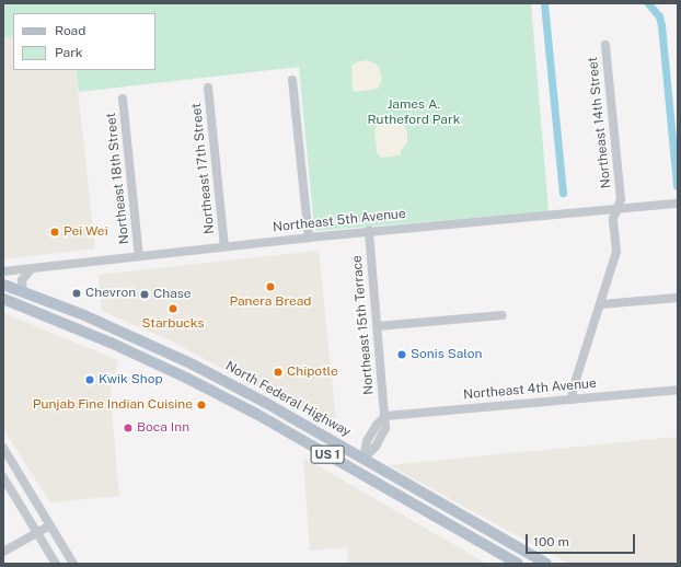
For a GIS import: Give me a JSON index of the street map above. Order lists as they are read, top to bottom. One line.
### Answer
{"streets":{"main road":["North Federal Highway","US 1"],"street":["Northeast 14th Street","Northeast 17th Street","Northeast 18th Street","Northeast 5th Avenue","Northeast 15th Terrace","Northeast 4th Avenue"]},"crossings":[["Northeast 14th Street","Northeast 5th Avenue"],["Northeast 14th Street","Northeast 4th Avenue"],["Northeast 17th Street","Northeast 5th Avenue"],["Northeast 18th Street","Northeast 5th Avenue"],["Northeast 5th Avenue","Northeast 15th Terrace"],["Northeast 15th Terrace","Northeast 4th Avenue"],["Northeast 15th Terrace","North Federal Highway"]],"parks":["James A. Rutheford Park"],"places":["Pei Wei","Panera Bread","Chevron","Chase","Starbucks","Sonis Salon","Chipotle","Kwik Shop","Punjab Fine Indian Cuisine","Boca Inn"],"legend":["Road","Park"],"scale_bar":"100 m"}
